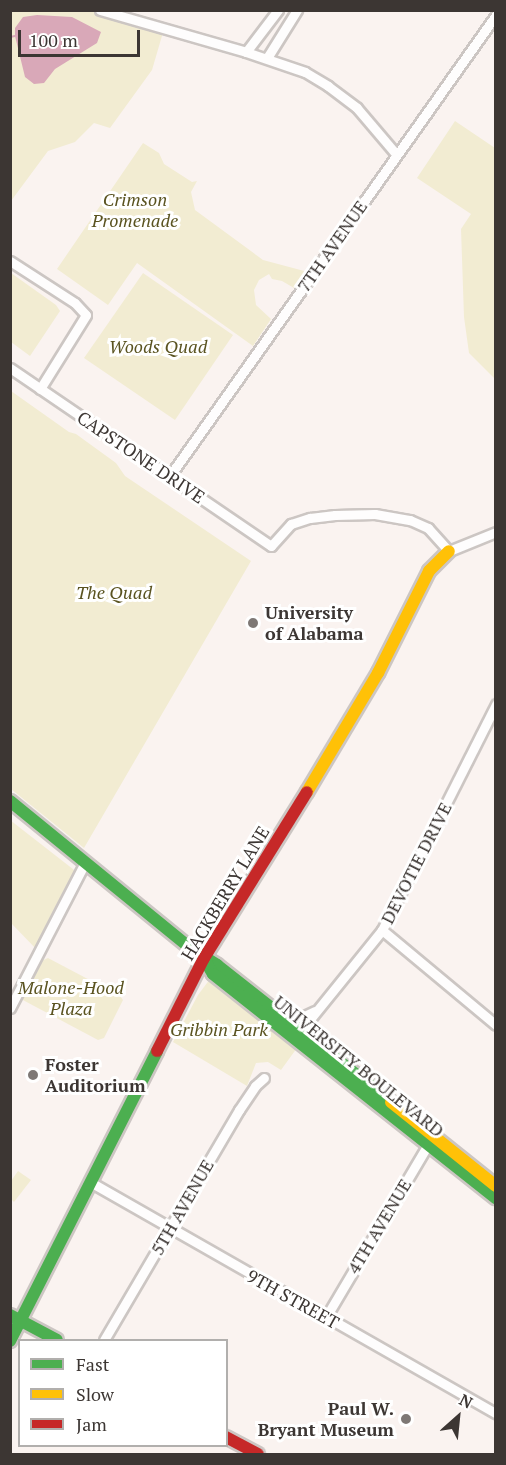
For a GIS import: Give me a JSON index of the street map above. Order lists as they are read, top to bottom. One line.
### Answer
{"streets":{"main road":["HACKBERRY LANE","UNIVERSITY BOULEVARD"],"street":["7TH AVENUE","CAPSTONE DRIVE","DEVOTIE DRIVE","5TH AVENUE","4TH AVENUE","9TH STREET"]},"crossings":[["7TH AVENUE","CAPSTONE DRIVE"],["CAPSTONE DRIVE","HACKBERRY LANE"],["DEVOTIE DRIVE","UNIVERSITY BOULEVARD"],["HACKBERRY LANE","UNIVERSITY BOULEVARD"],["HACKBERRY LANE","9TH STREET"],["UNIVERSITY BOULEVARD","4TH AVENUE"],["5TH AVENUE","9TH STREET"],["4TH AVENUE","9TH STREET"]],"parks":["Crimson Promenade","Woods Quad","The Quad","Malone-Hood Plaza","Gribbin Park"],"places":["University of Alabama","Foster Auditorium","Paul W. Bryant Museum"],"legend":["Fast","Slow","Jam"],"scale_bar":"100 m","north":"top right"}
